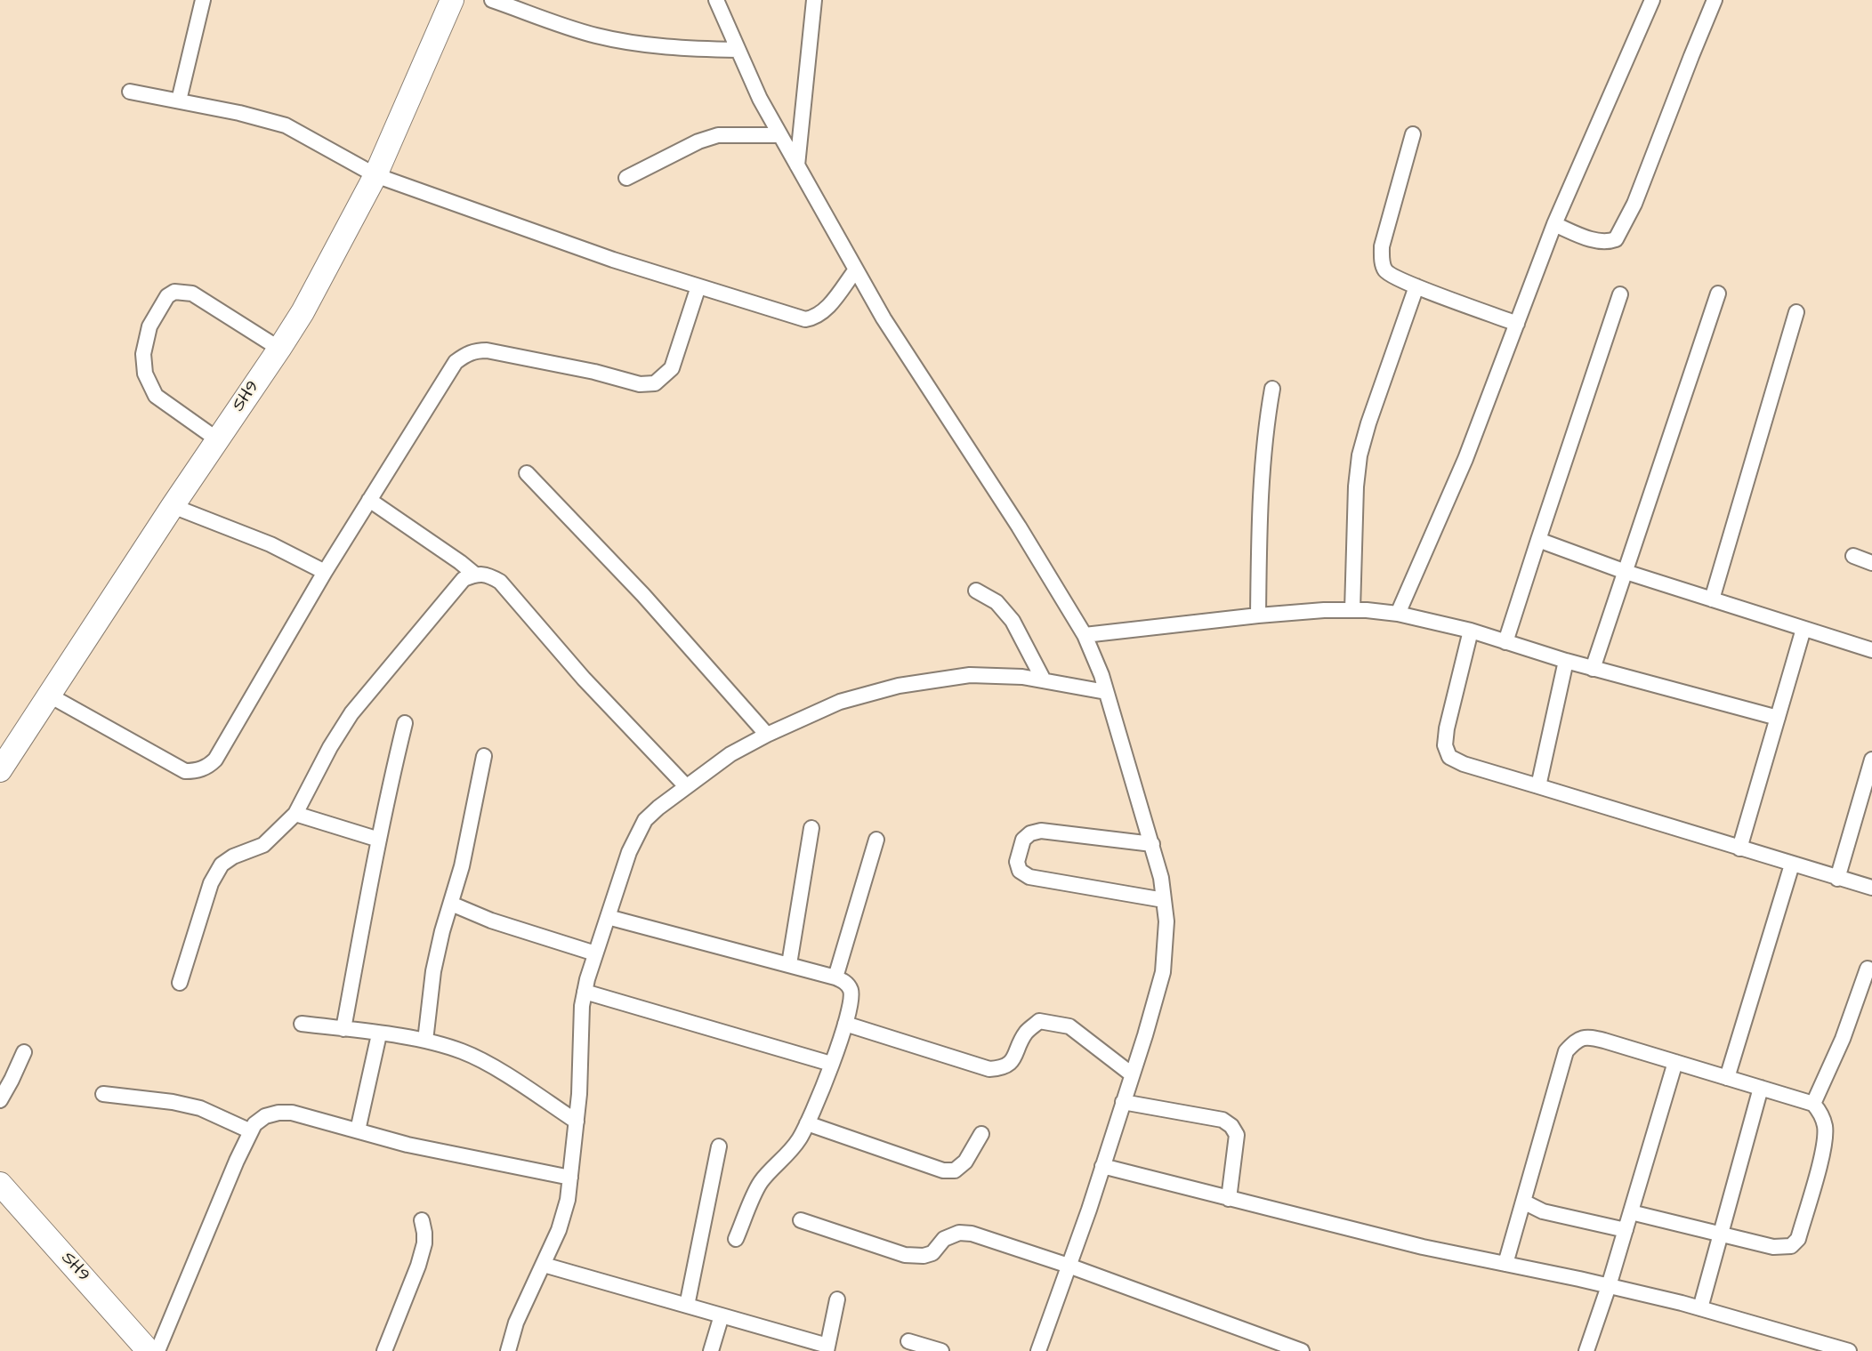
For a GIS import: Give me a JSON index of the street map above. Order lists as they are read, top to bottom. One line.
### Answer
{"streets":{"main road":["SH9"]}}
